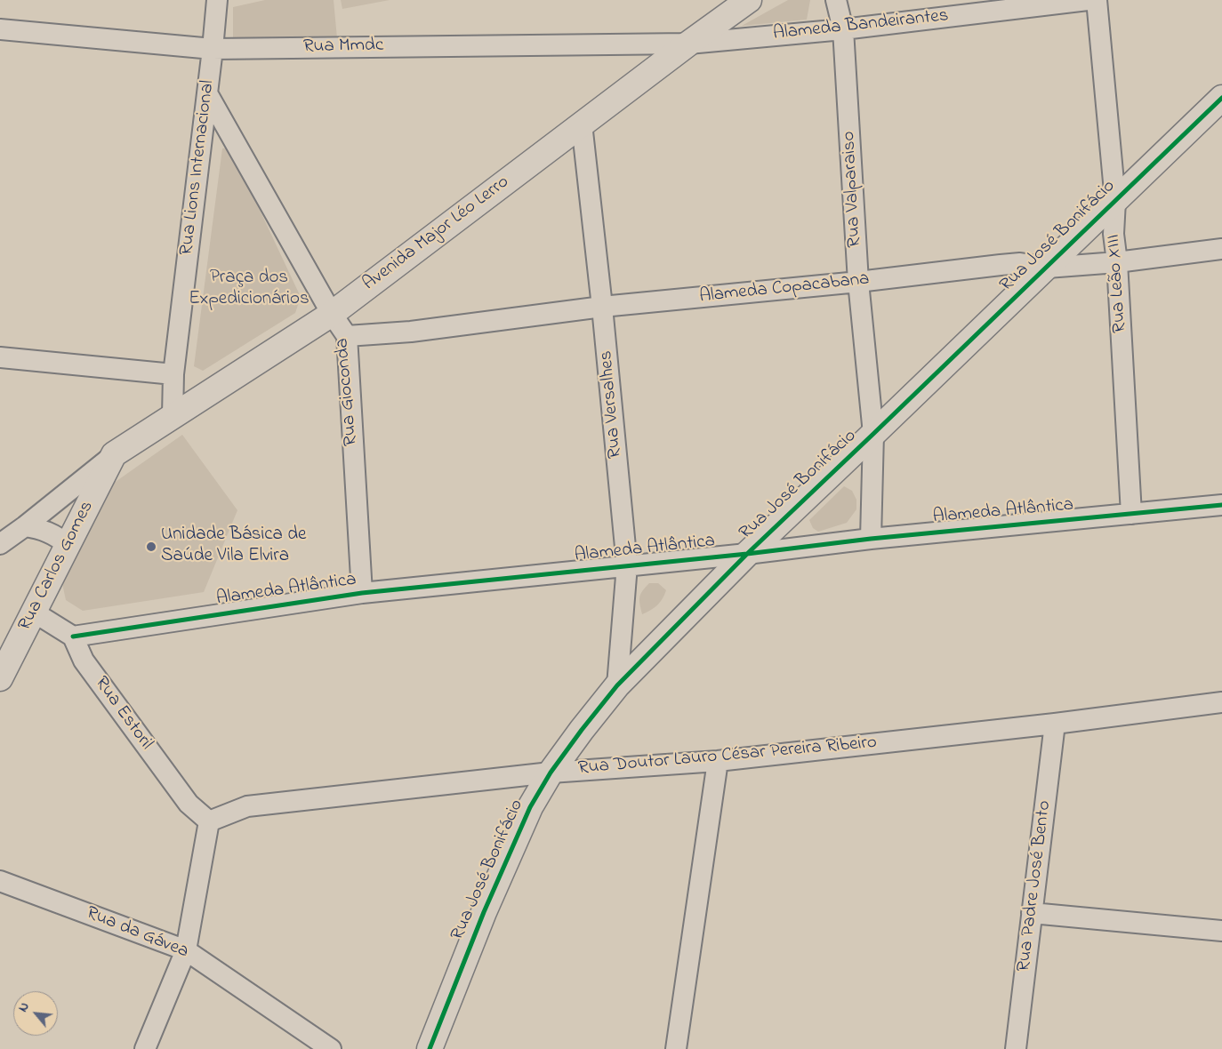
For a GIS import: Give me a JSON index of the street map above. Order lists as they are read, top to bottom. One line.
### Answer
{"streets":{"street":["Alameda Bandeirantes","Rua Mmdc","Rua Lions Internacional","Rua Valparaiso","Avenida Major Léo Lerro","Rua José Bonifácio","Rua Leão XIII","Alameda Copacabana","Rua Gioconda","Rua Versalhes","Alameda Atlântica","Rua Carlos Gomes","Rua Estoril","Rua Doutor Lauro César Pereira Ribeiro","Rua Padre José Bento","Rua da Gávea"]},"crossings":[["Alameda Bandeirantes","Rua Mmdc"],["Alameda Bandeirantes","Rua Valparaiso"],["Alameda Bandeirantes","Avenida Major Léo Lerro"],["Rua Mmdc","Rua Lions Internacional"],["Rua Mmdc","Avenida Major Léo Lerro"],["Rua Lions Internacional","Avenida Major Léo Lerro"],["Rua Lions Internacional","Rua Gioconda"],["Rua Valparaiso","Rua José Bonifácio"],["Rua Valparaiso","Alameda Copacabana"],["Rua Valparaiso","Alameda Atlântica"],["Avenida Major Léo Lerro","Rua Gioconda"],["Avenida Major Léo Lerro","Rua Versalhes"],["Avenida Major Léo Lerro","Rua Carlos Gomes"],["Rua José Bonifácio","Rua Leão XIII"],["Rua José Bonifácio","Alameda Copacabana"],["Rua José Bonifácio","Rua Versalhes"],["Rua José Bonifácio","Alameda Atlântica"],["Rua José Bonifácio","Rua Doutor Lauro César Pereira Ribeiro"],["Rua Leão XIII","Alameda Copacabana"],["Rua Leão XIII","Alameda Atlântica"],["Alameda Copacabana","Rua Gioconda"],["Alameda Copacabana","Rua Versalhes"],["Rua Gioconda","Alameda Atlântica"],["Rua Versalhes","Alameda Atlântica"],["Alameda Atlântica","Rua Estoril"],["Rua Estoril","Rua Doutor Lauro César Pereira Ribeiro"],["Rua Doutor Lauro César Pereira Ribeiro","Rua Padre José Bento"]],"parks":["Praça dos Expedicionários"],"places":["Unidade Básica de Saúde Vila Elvira"],"north":"top left"}
